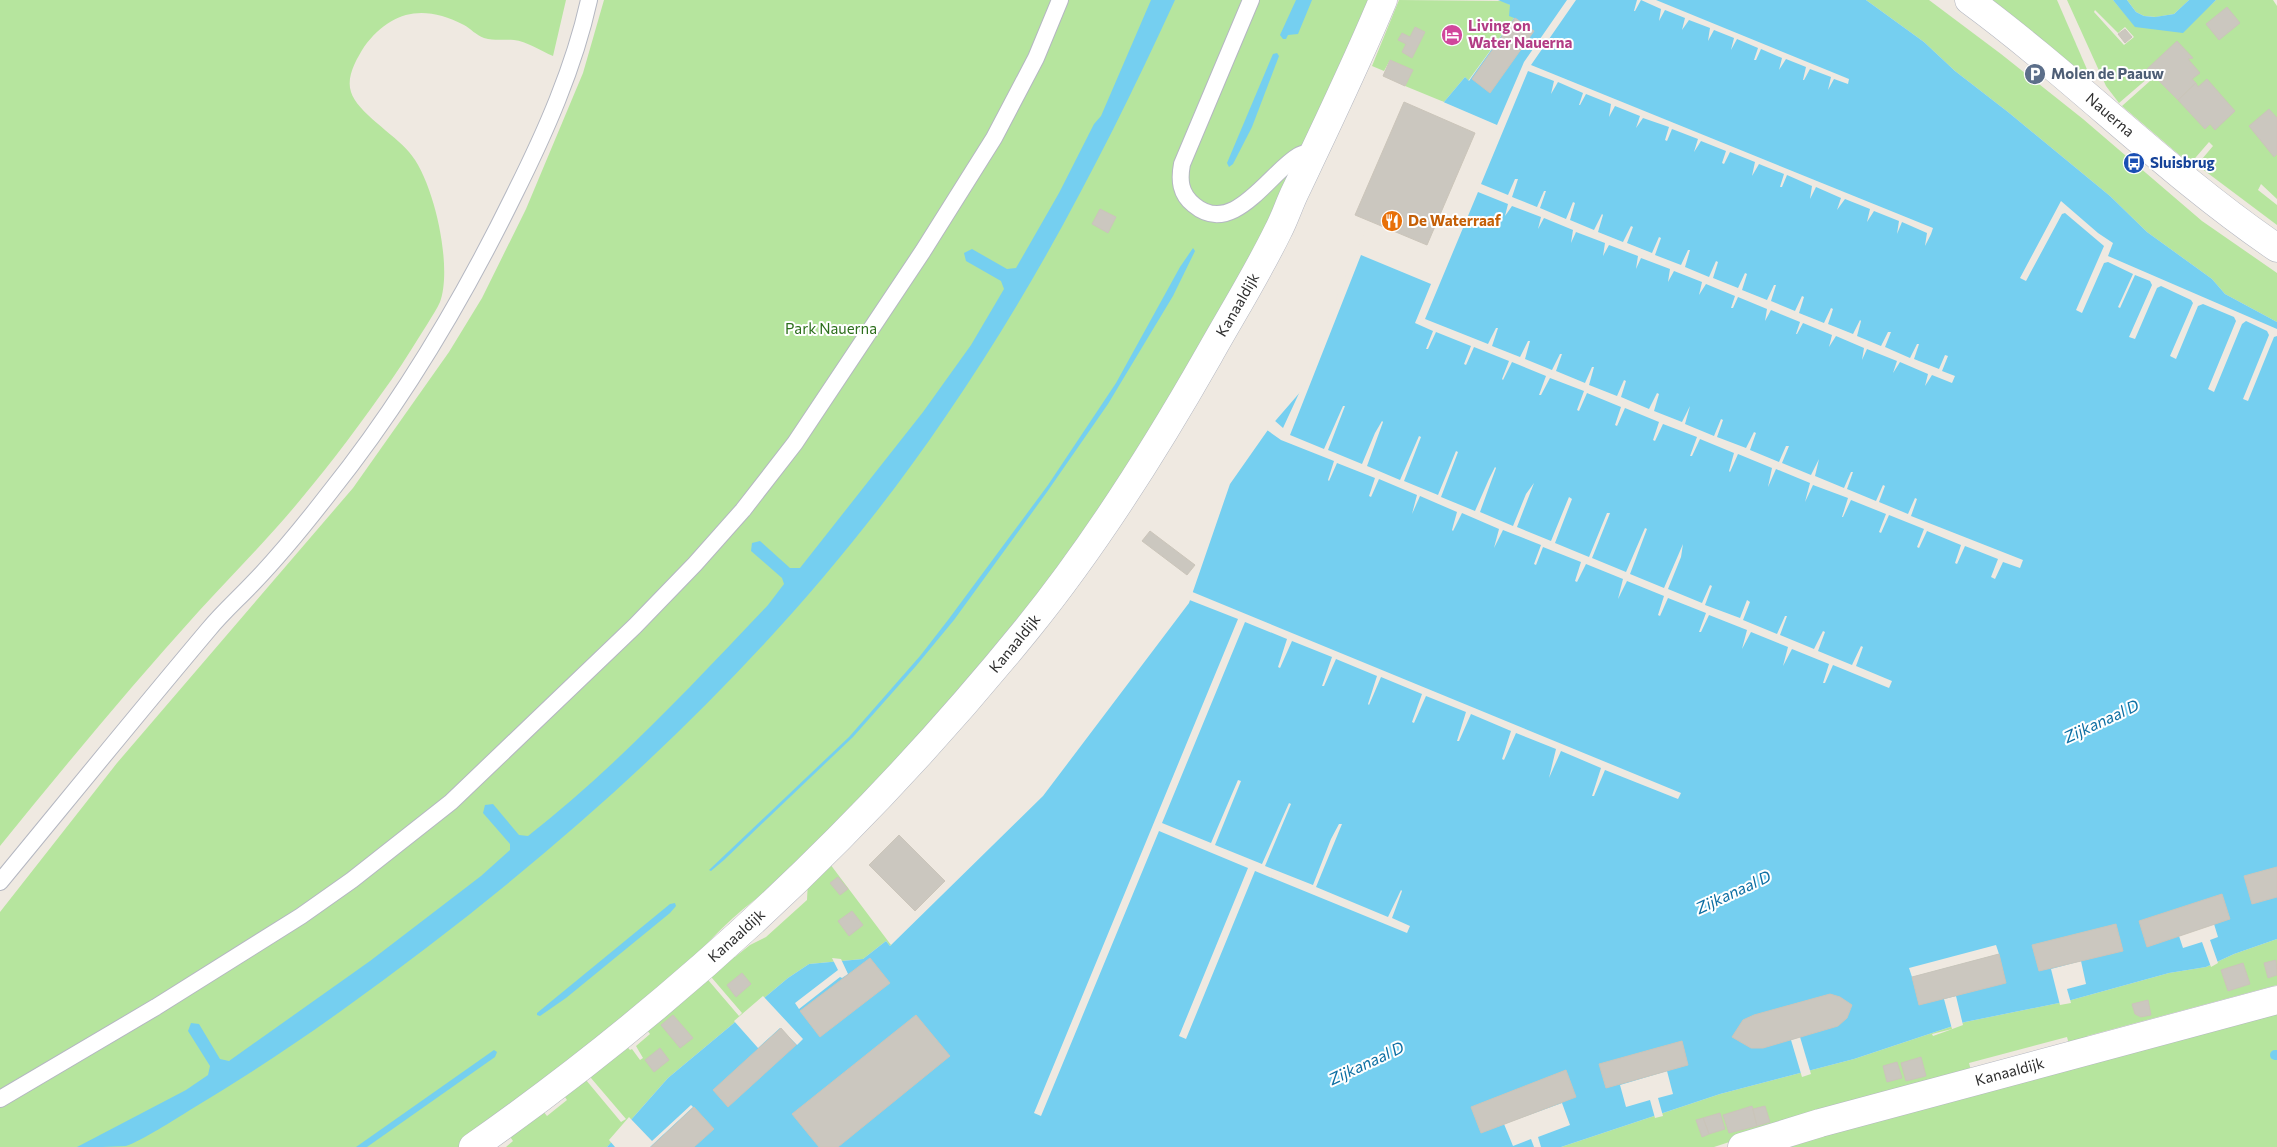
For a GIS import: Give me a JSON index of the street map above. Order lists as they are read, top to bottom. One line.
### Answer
{"streets":{"street":["Nauerna","Kanaaldijk"]},"water":["Zijkanaal D"],"parks":["Park Nauerna"],"places":{"hotel":["Living on Water Nauerna"],"parking":["Molen de Paauw"],"bus stop":["Sluisbrug"],"restaurant":["De Waterraaf"]}}
